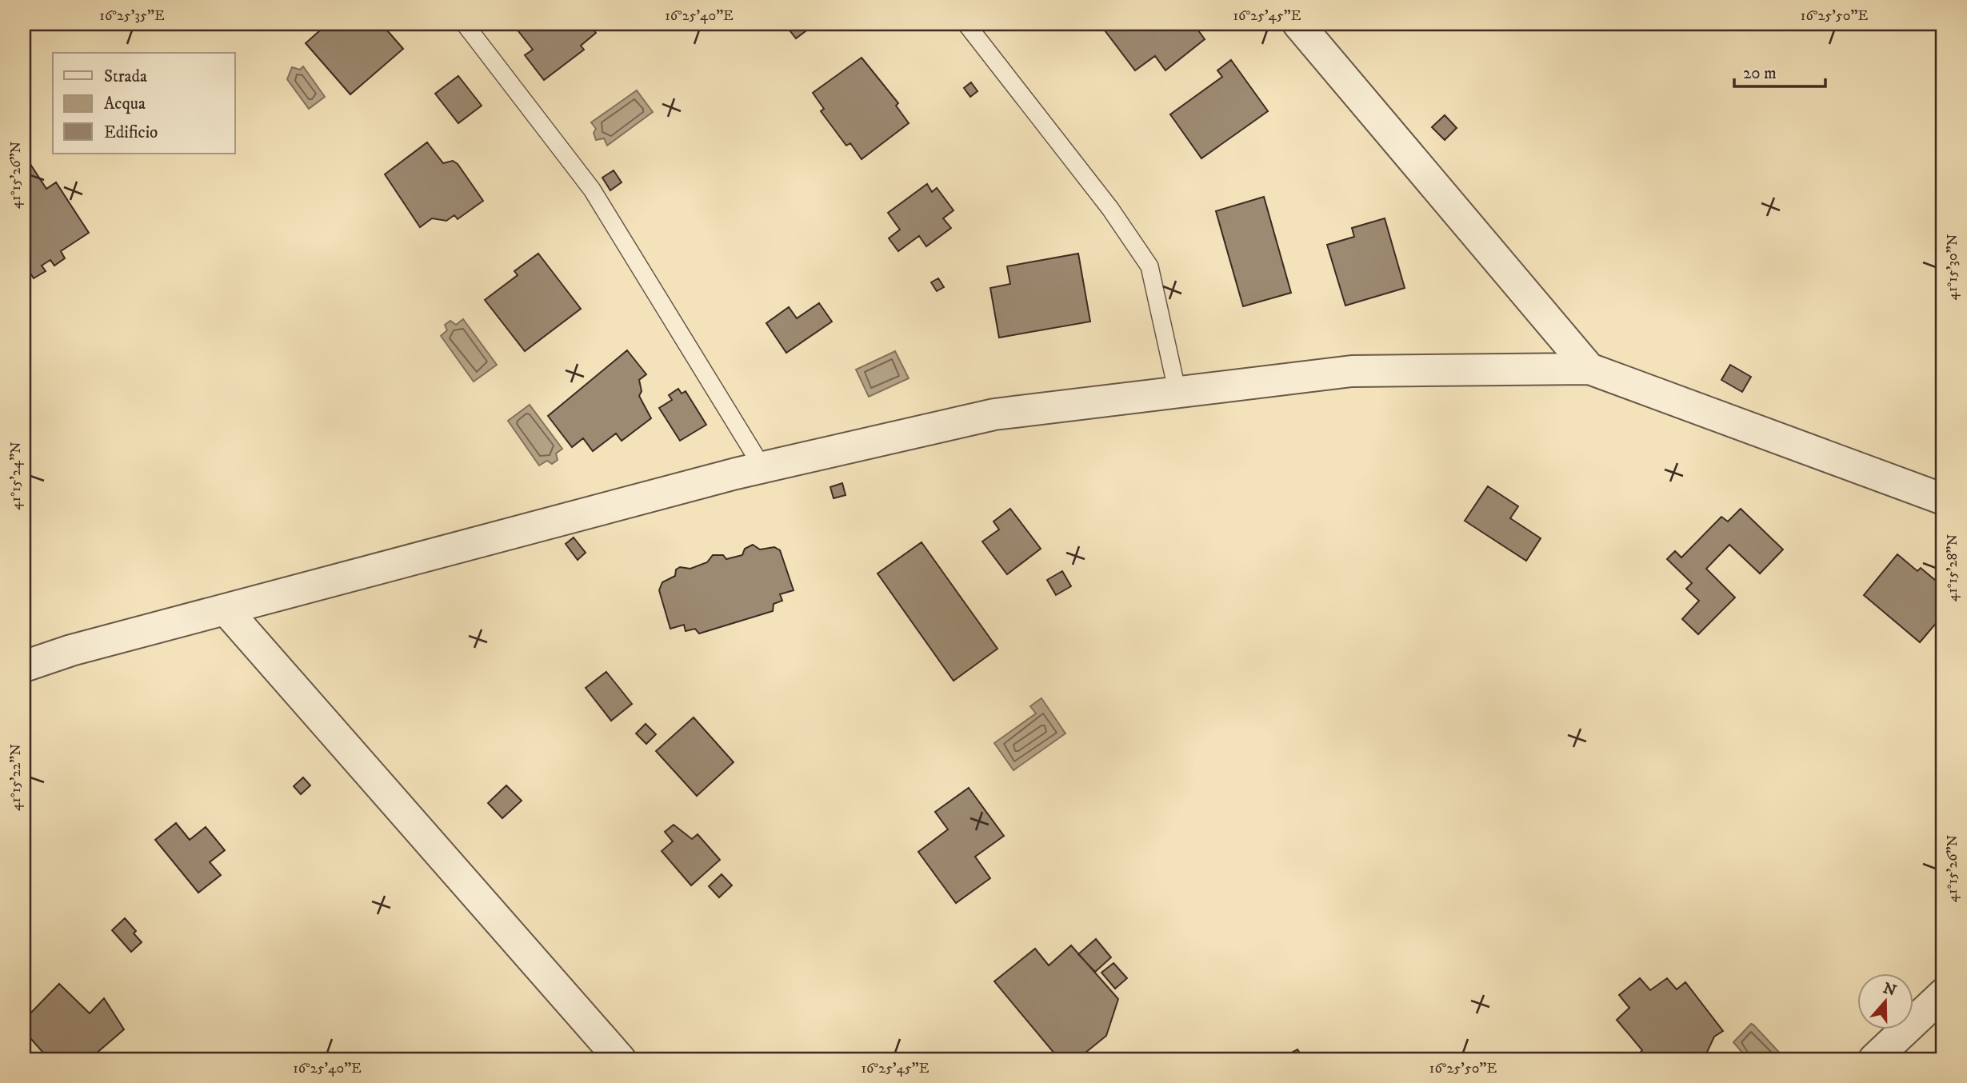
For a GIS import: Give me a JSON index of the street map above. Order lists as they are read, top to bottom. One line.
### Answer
{"legend":["Strada","Acqua","Edificio"],"scale_bar":"20 m","north":"top","coordinates":["16°25'35\"E","16°25'40\"E","16°25'45\"E","16°25'50\"E","41°15'26\"N","41°15'30\"N","41°15'24\"N","41°15'28\"N","41°15'22\"N"]}
